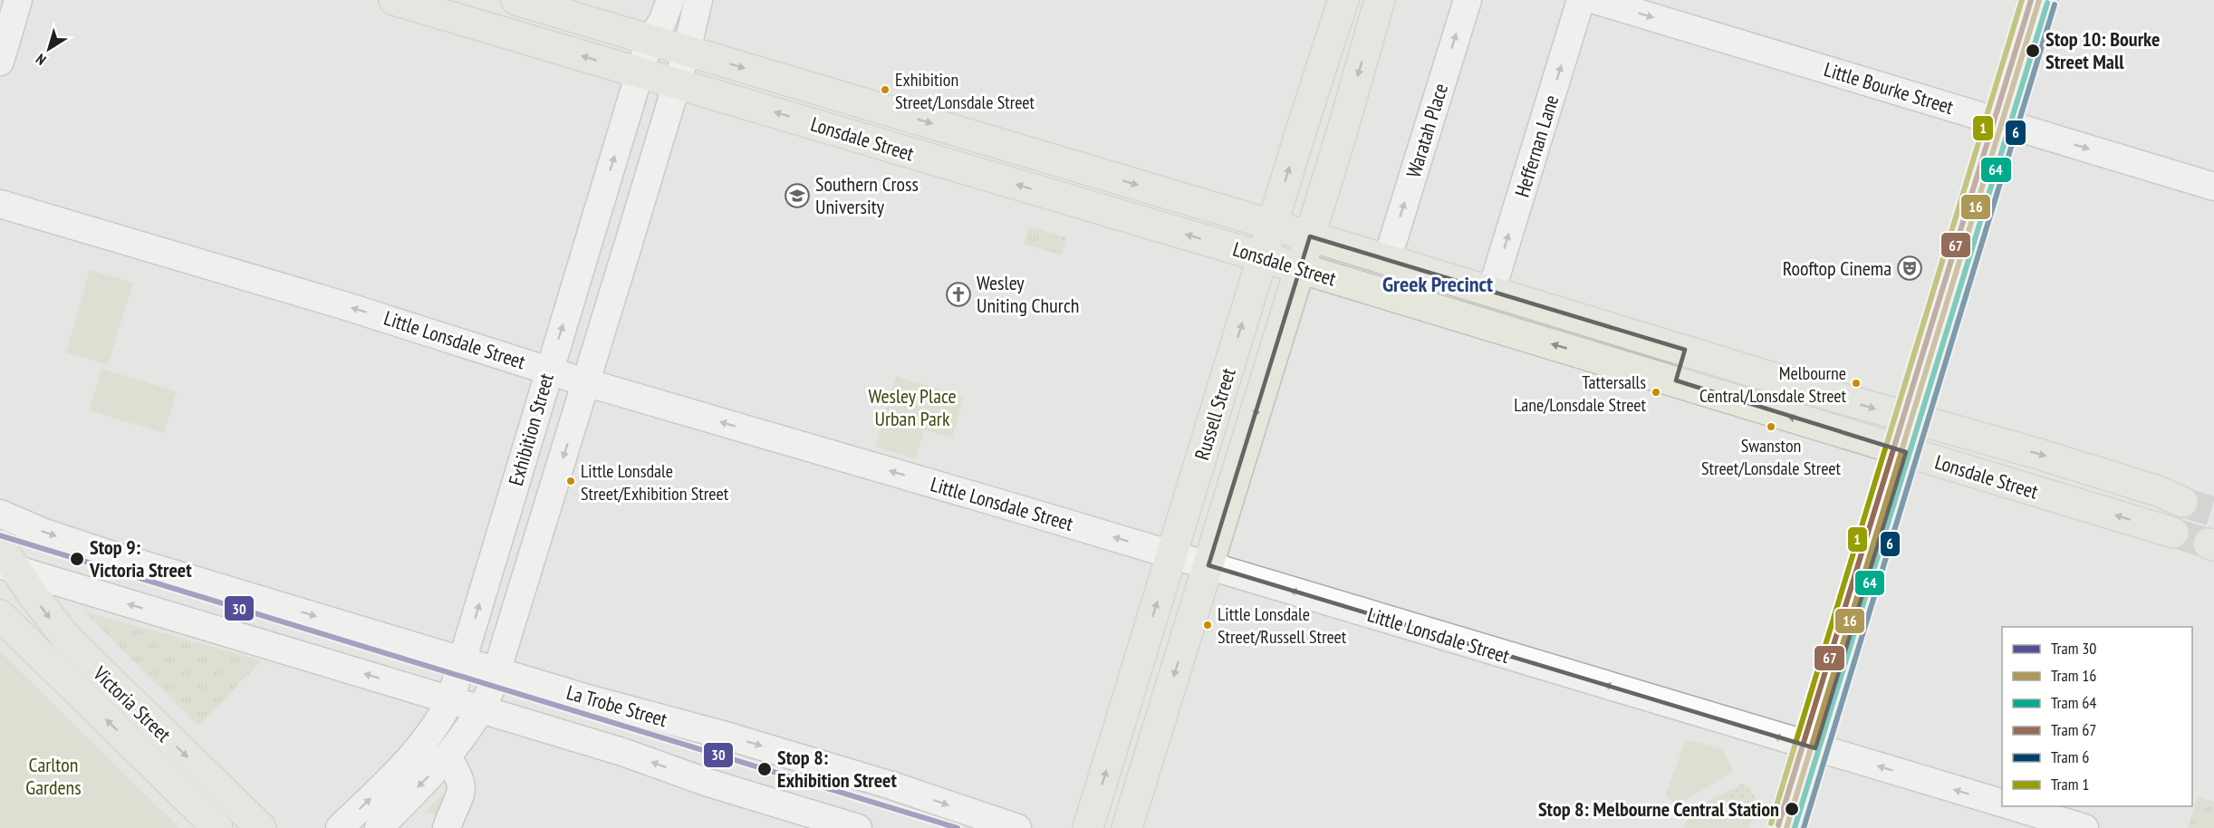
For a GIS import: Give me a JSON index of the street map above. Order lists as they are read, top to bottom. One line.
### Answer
{"streets":{"main road":["Lonsdale Street","Russell Street","Victoria Street"],"street":["Little Bourke Street","Waratah Place","Heffernan Lane","Little Lonsdale Street","Exhibition Street","La Trobe Street"]},"crossings":[["Waratah Place","Lonsdale Street"],["Lonsdale Street","Heffernan Lane"],["Lonsdale Street","Russell Street"],["Lonsdale Street","Exhibition Street"],["Little Lonsdale Street","Russell Street"],["Little Lonsdale Street","Exhibition Street"],["Exhibition Street","La Trobe Street"],["Victoria Street","La Trobe Street"]],"one_way":["Little Bourke Street","Waratah Place","Heffernan Lane","Little Lonsdale Street"],"districts":["Greek Precinct"],"parks":["Wesley Place Urban Park","Carlton Gardens"],"places":{"other":["Stop 10: Bourke Street Mall","Exhibition Street/Lonsdale Street","Melbourne Central/Lonsdale Street","Tattersalls Lane/Lonsdale Street","Swanston Street/Lonsdale Street","Little Lonsdale Street/Exhibition Street","Stop 9: Victoria Street","Little Lonsdale Street/Russell Street","Stop 8: Exhibition Street","Stop 8: Melbourne Central Station"],"school or university":["Southern Cross University"],"theatre":["Rooftop Cinema"],"church":["Wesley Uniting Church"]},"lines":["tram line 16","tram line 67","tram line 1","tram line 64","tram line 6","tram line 30"],"legend":["Tram 30","Tram 16","Tram 64","Tram 67","Tram 6","Tram 1"],"north":"bottom left"}
